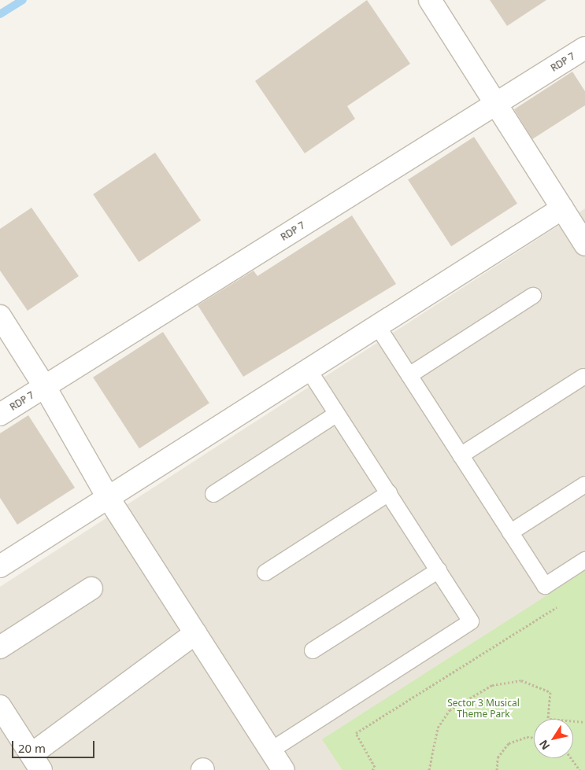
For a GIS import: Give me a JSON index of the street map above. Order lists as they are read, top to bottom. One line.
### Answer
{"streets":{"street":["RDP 7"]},"parks":["Sector 3 Musical Theme Park"],"scale_bar":"20 m","north":"bottom left"}
